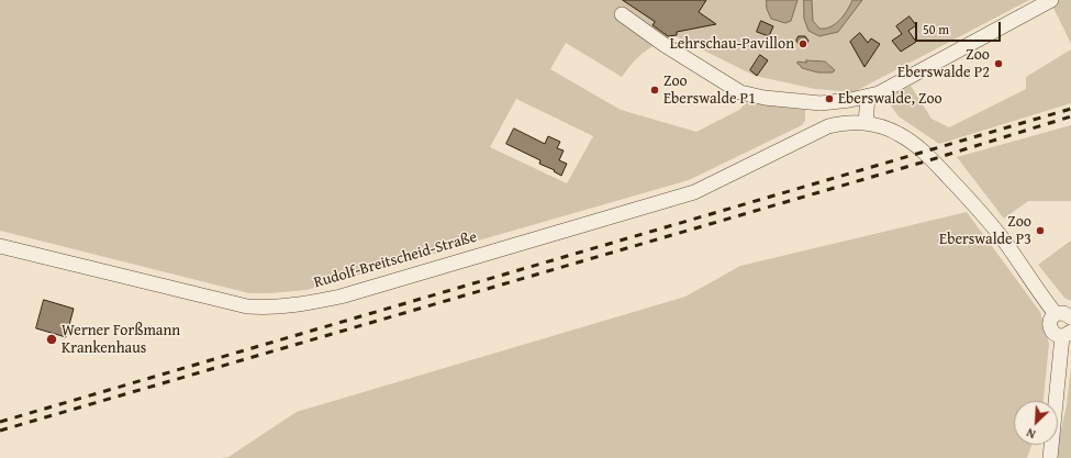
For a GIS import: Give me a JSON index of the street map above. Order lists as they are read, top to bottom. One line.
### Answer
{"streets":{"street":["Rudolf-Breitscheid-Straße"]},"places":["Lehrschau-Pavillon","Zoo Eberswalde P2","Zoo Eberswalde P1","Eberswalde, Zoo","Zoo Eberswalde P3","Werner Forßmann Krankenhaus"],"scale_bar":"50 m","north":"bottom left"}
